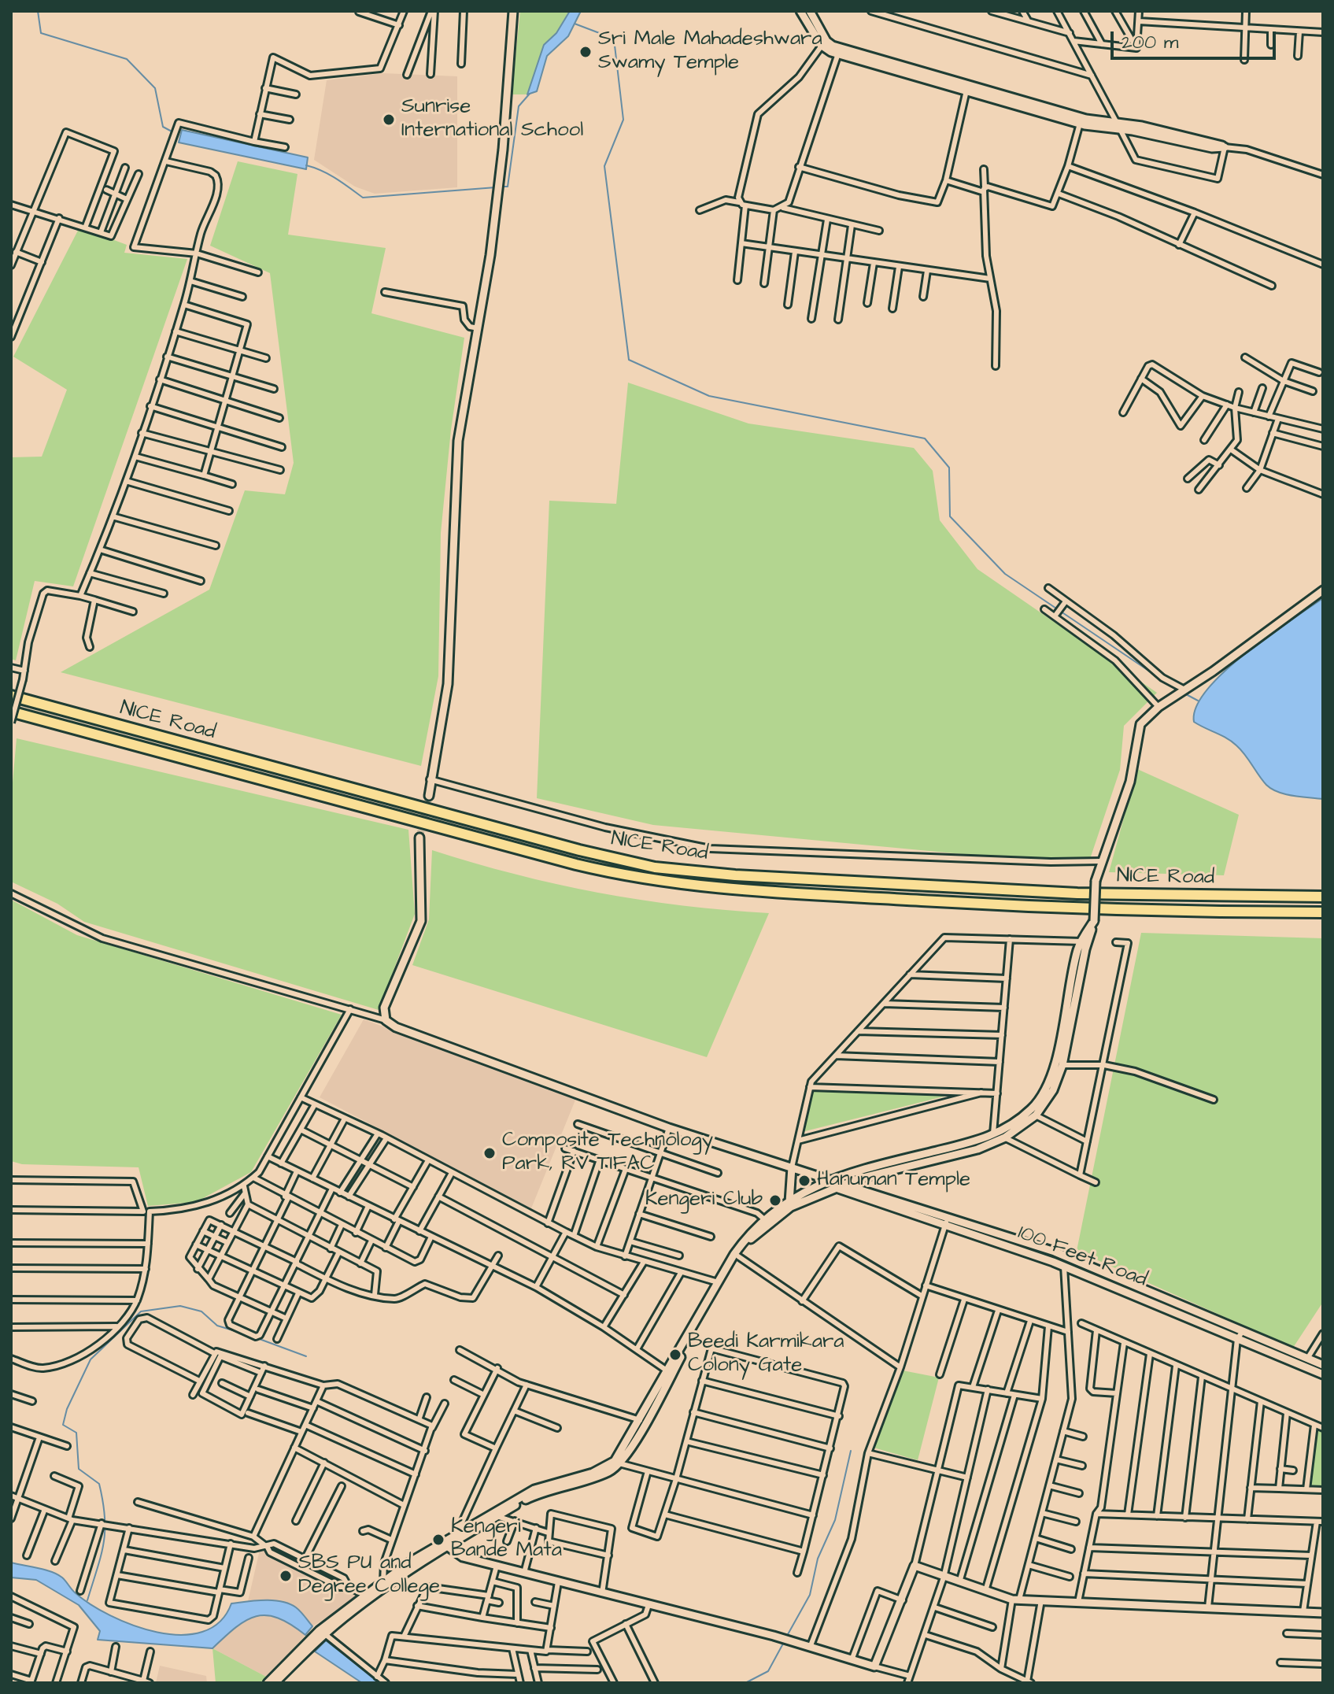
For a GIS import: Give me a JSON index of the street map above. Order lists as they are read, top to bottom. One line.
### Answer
{"streets":{"highway":["NICE Road"],"main road":["100 Feet Road"]},"places":["Sri Male Mahadeshwara Swamy Temple","Sunrise International School","Composite Technology Park, RV TIFAC","Hanuman Temple","Kengeri Club","Beedi Karmikara Colony Gate","Kengeri Bande Mata","SBS PU and Degree College"],"scale_bar":"200 m"}
